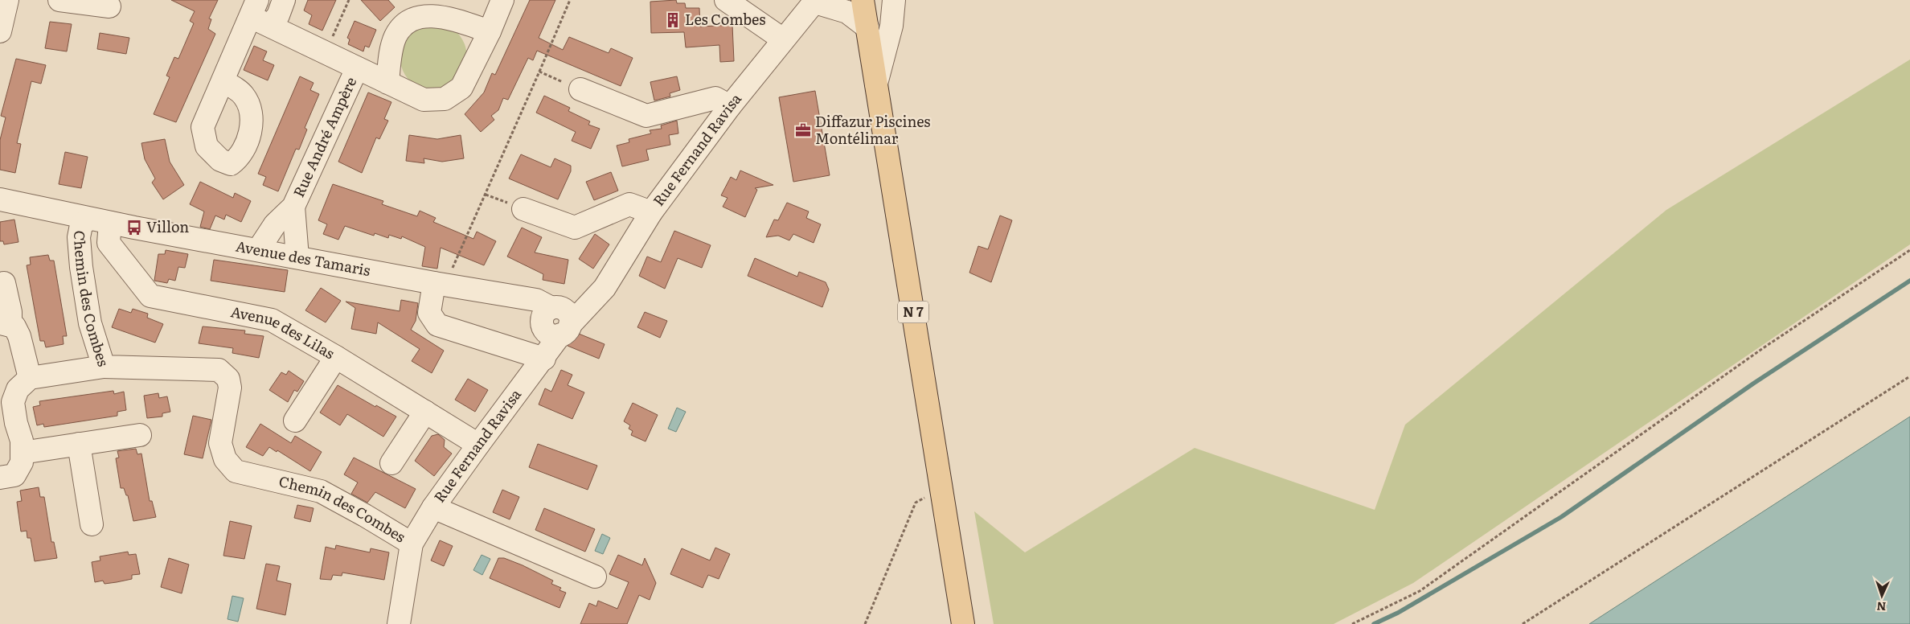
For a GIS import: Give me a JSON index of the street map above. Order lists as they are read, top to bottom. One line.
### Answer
{"streets":{"main road":["N 7"],"street":["Rue André Ampère","Rue Fernand Ravisa","Avenue des Tamaris","Chemin des Combes","Avenue des Lilas"]},"crossings":[["Rue André Ampère","Avenue des Tamaris"],["Rue Fernand Ravisa","Avenue des Tamaris"],["Rue Fernand Ravisa","Chemin des Combes"],["Rue Fernand Ravisa","N 7"],["Rue Fernand Ravisa","Avenue des Lilas"],["Avenue des Tamaris","Chemin des Combes"],["Avenue des Tamaris","Avenue des Lilas"]],"places":{"building":["Les Combes"],"office":["Diffazur Piscines Montélimar"],"bus stop":["Villon"]},"north":"bottom"}
